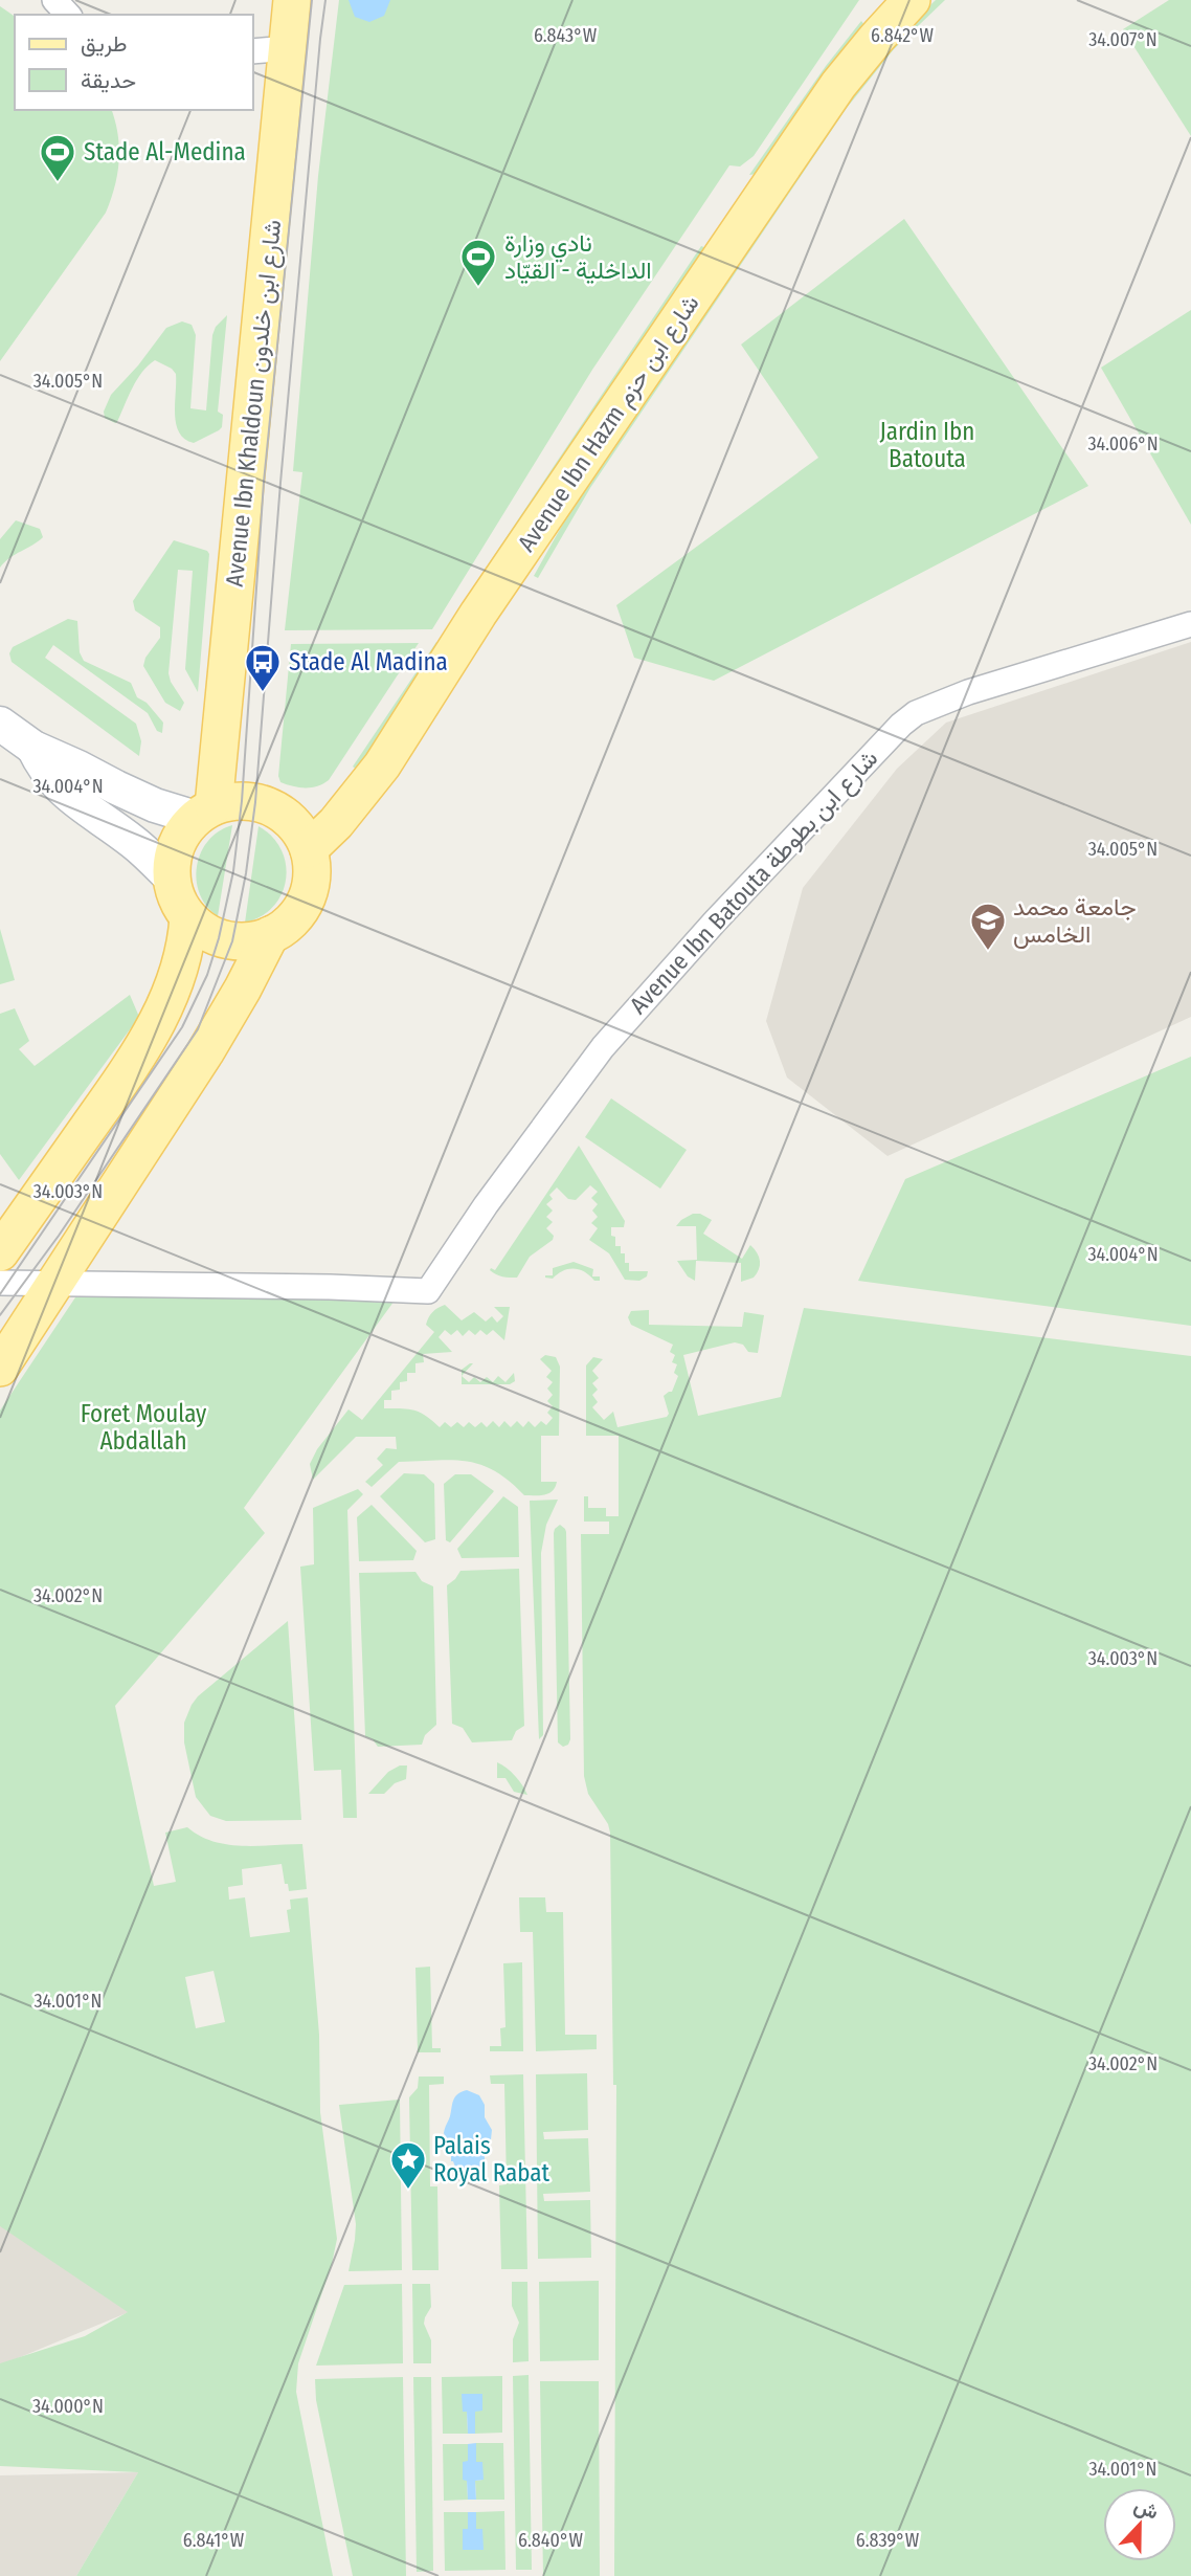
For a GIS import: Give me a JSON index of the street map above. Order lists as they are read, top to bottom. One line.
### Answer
{"streets":{"main road":["Avenue Ibn Khaldoun شارع ابن خلدون","Avenue Ibn Hazm شارع ابن حزم"],"street":["Avenue Ibn Batouta شارع ابن بطوطة"]},"crossings":[["Avenue Ibn Khaldoun شارع ابن خلدون","Avenue Ibn Hazm شارع ابن حزم"]],"parks":["Jardin Ibn Batouta","Foret Moulay Abdallah"],"places":{"sports":["Stade Al-Medina","نادي وزارة الداخلية - القيّاد"],"bus stop":["Stade Al Madina"],"school or university":["جامعة محمد الخامس"],"place":["Palais Royal Rabat"]},"legend":["طريق","حديقة"],"north":"top","coordinates":["6.843°W","6.842°W","34.007°N","34.005°N","34.006°N","34.004°N","34.003°N","34.002°N","34.001°N","34.000°N","6.841°W","6.840°W","6.839°W"]}
